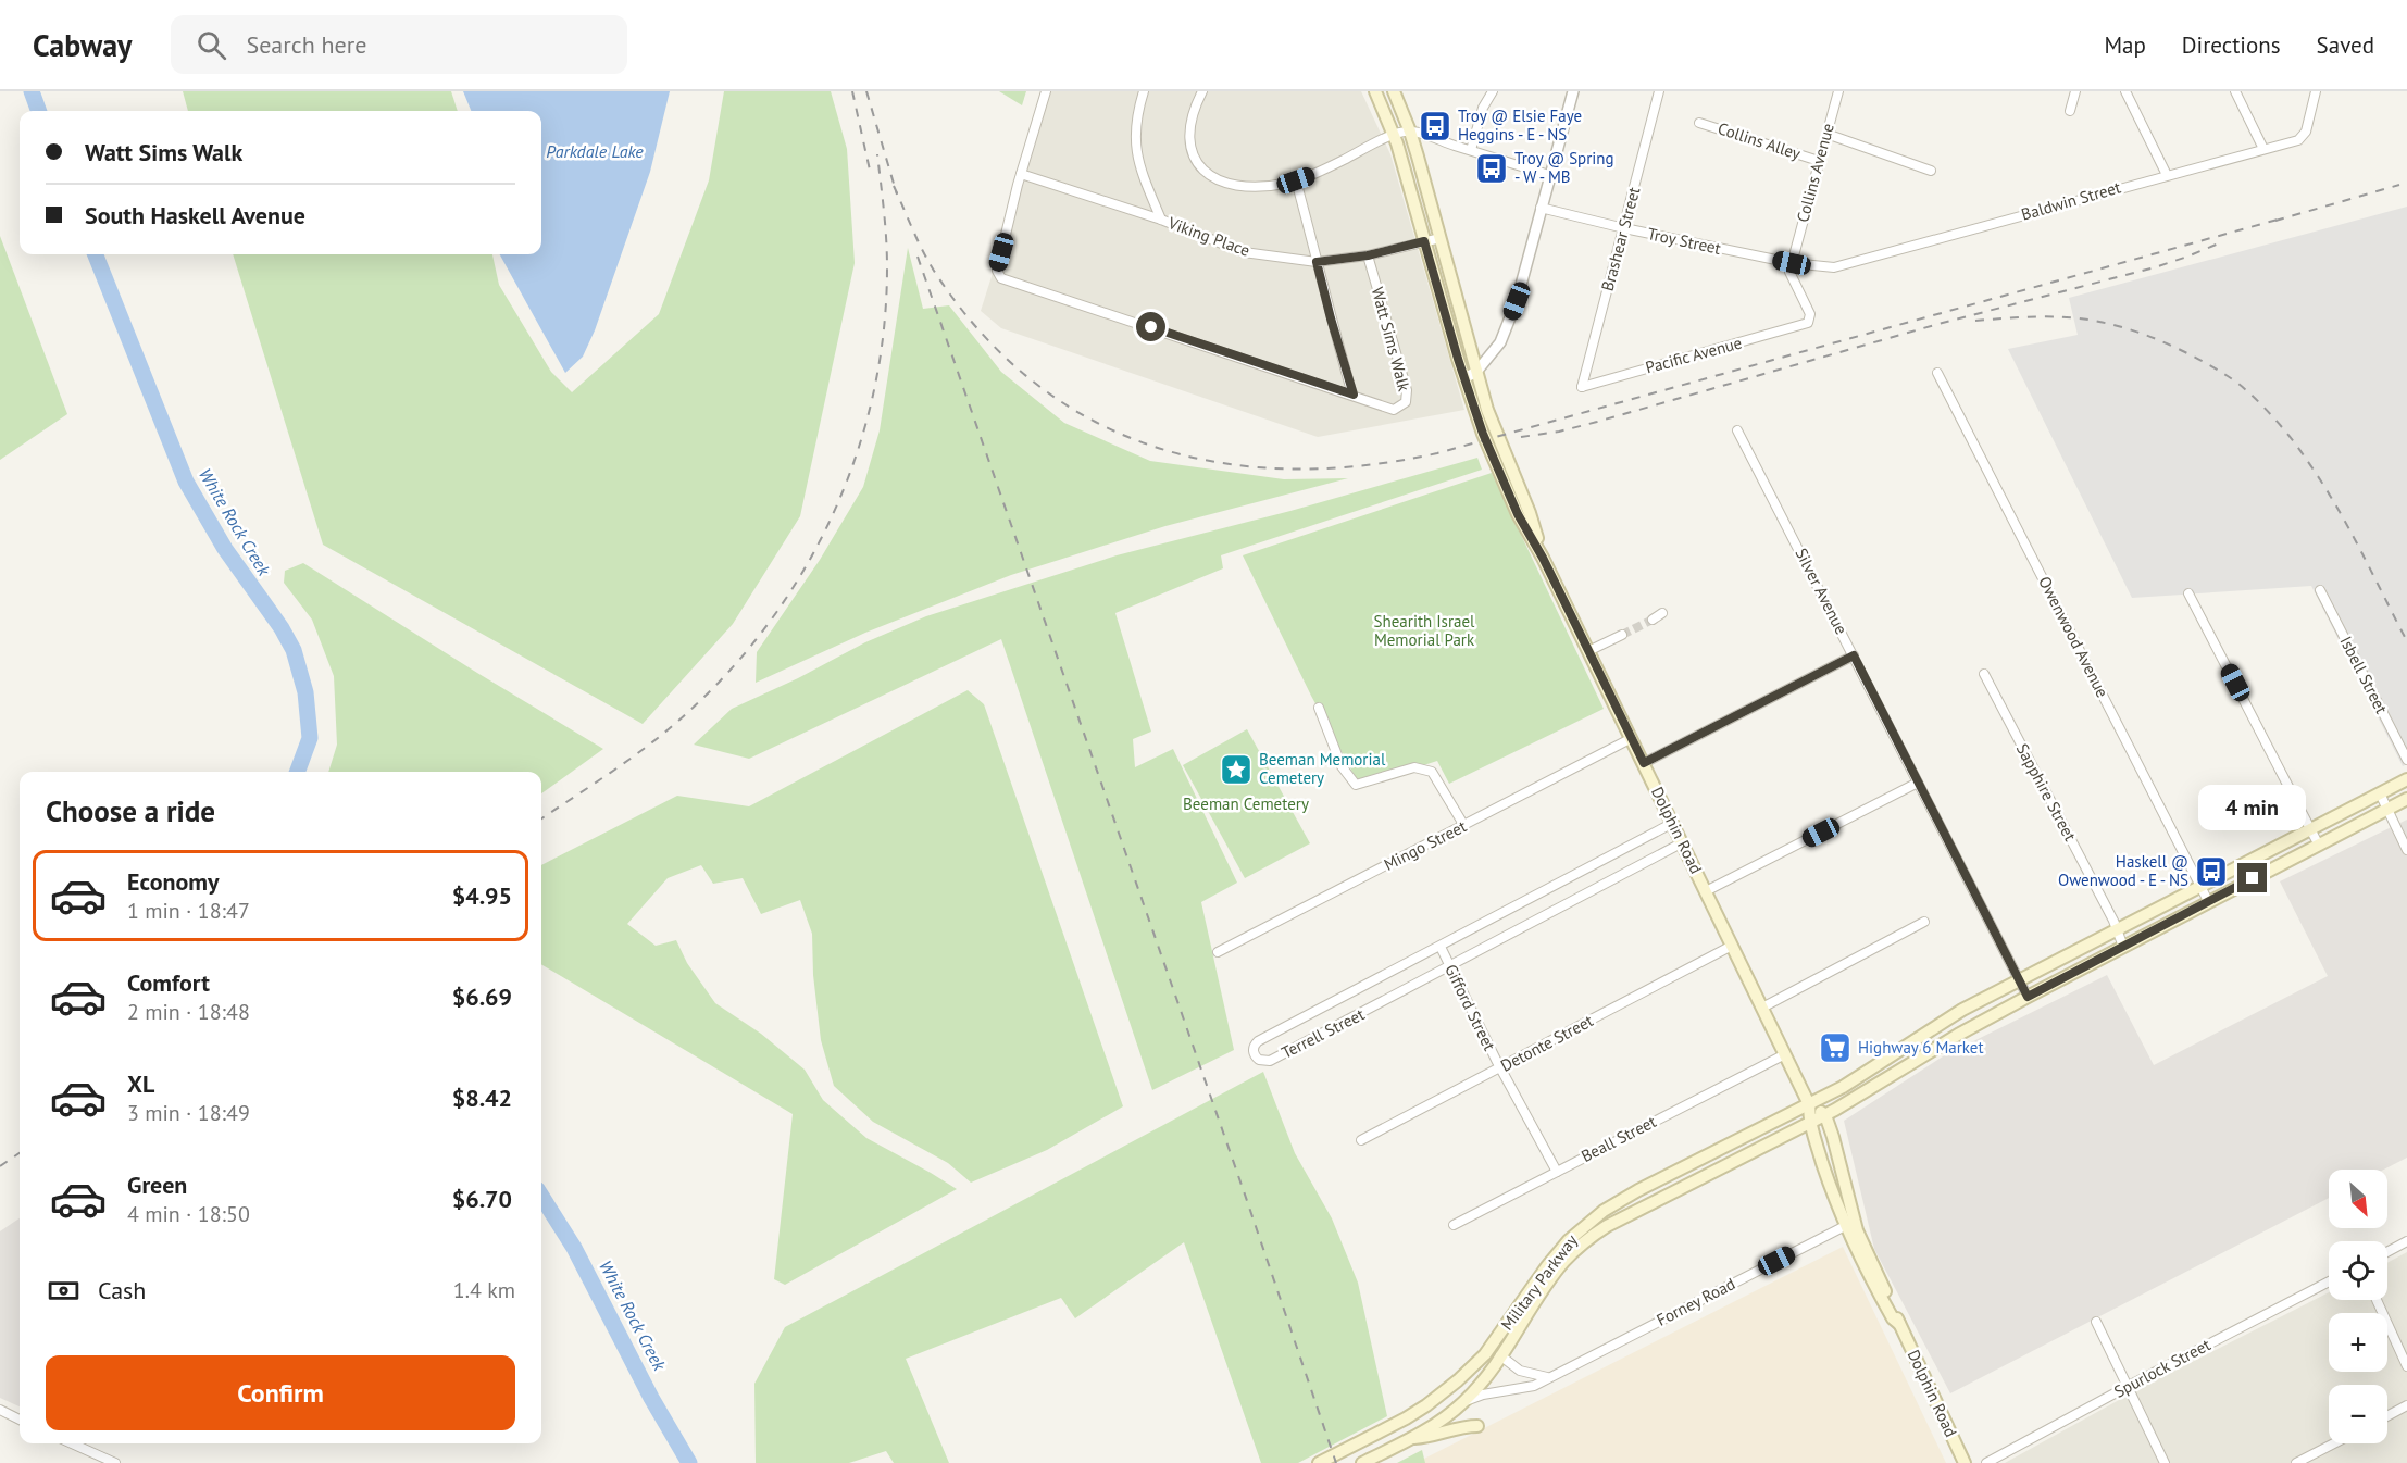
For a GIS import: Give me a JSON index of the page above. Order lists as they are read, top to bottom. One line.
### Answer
{"streets":{"main road":["Dolphin Road","Military Parkway"],"street":["Collins Alley","Collins Avenue","Baldwin Street","Viking Place","Brashear Street","Troy Street","Watt Sims Walk","Pacific Avenue","Silver Avenue","Owenwood Avenue","Isbell Street","Sapphire Street","Mingo Street","Gifford Street","Terrell Street","Detonte Street","Beall Street","Forney Road","Spurlock Street"]},"crossings":[["Collins Alley","Collins Avenue"],["Collins Avenue","Baldwin Street"],["Collins Avenue","Troy Street"],["Collins Avenue","Pacific Avenue"],["Baldwin Street","Troy Street"],["Viking Place","Watt Sims Walk"],["Viking Place","Dolphin Road"],["Brashear Street","Troy Street"],["Brashear Street","Pacific Avenue"],["Silver Avenue","Military Parkway"],["Owenwood Avenue","Military Parkway"],["Sapphire Street","Military Parkway"],["Dolphin Road","Mingo Street"],["Dolphin Road","Terrell Street"],["Dolphin Road","Detonte Street"],["Dolphin Road","Beall Street"],["Dolphin Road","Military Parkway"],["Dolphin Road","Forney Road"],["Gifford Street","Terrell Street"],["Gifford Street","Detonte Street"],["Gifford Street","Beall Street"],["Military Parkway","Forney Road"]],"water":["Parkdale Lake","White Rock Creek"],"parks":["Shearith Israel Memorial Park","Beeman Cemetery"],"places":{"bus stop":["Troy @ Elsie Faye Heggins - E - NS","Troy @ Spring - W - MB","Haskell @ Owenwood - E - NS"],"place":["Beeman Memorial Cemetery"],"supermarket":["Highway 6 Market"]},"north":"bottom right","page":{"header":"Cabway","search":"Search here","nav":["Map","Directions","Saved"],"banner":["Watt Sims Walk","South Haskell Avenue"],"heading":"Choose a ride","bubble":"4 min","list":[{"name":"Economy","note":"1 min · 18:47","value":"$4.95"},{"name":"Comfort","note":"2 min · 18:48","value":"$6.69"},{"name":"XL","note":"3 min · 18:49","value":"$8.42"},{"name":"Green","note":"4 min · 18:50","value":"$6.70"}],"map_buttons":["+","−"],"pay":["Cash","1.4 km"],"buttons":"Confirm"}}
